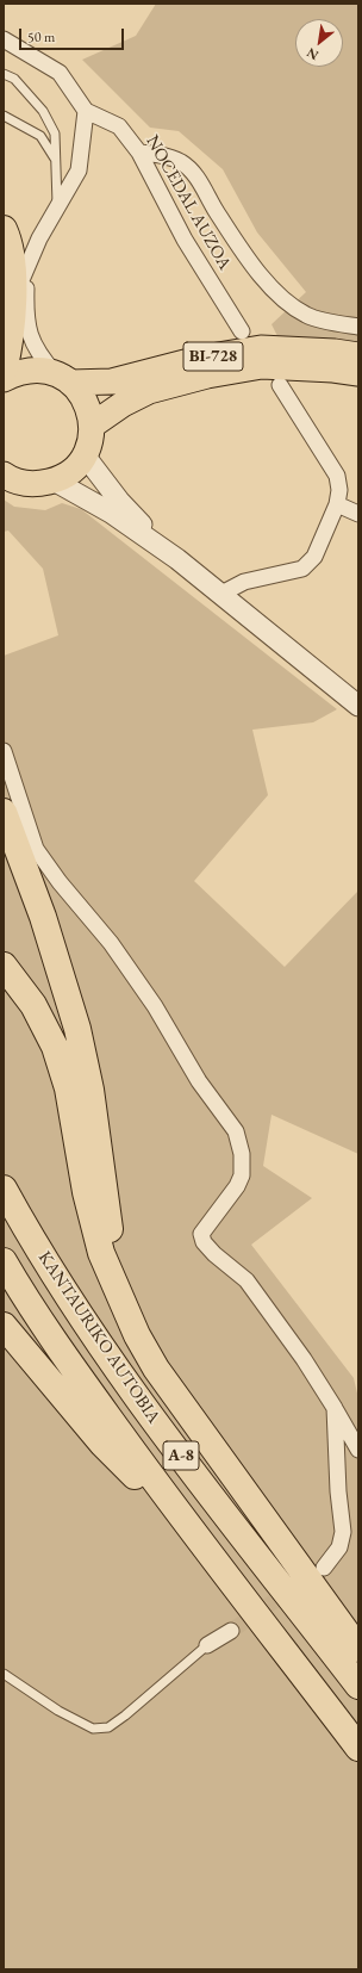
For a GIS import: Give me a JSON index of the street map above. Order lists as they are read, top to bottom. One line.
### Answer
{"streets":{"highway":["KANTAURIKO AUTOBIA","A-8"],"main road":["BI-728"],"street":["NOCEDAL AUZOA"]},"scale_bar":"50 m","north":"bottom left"}
